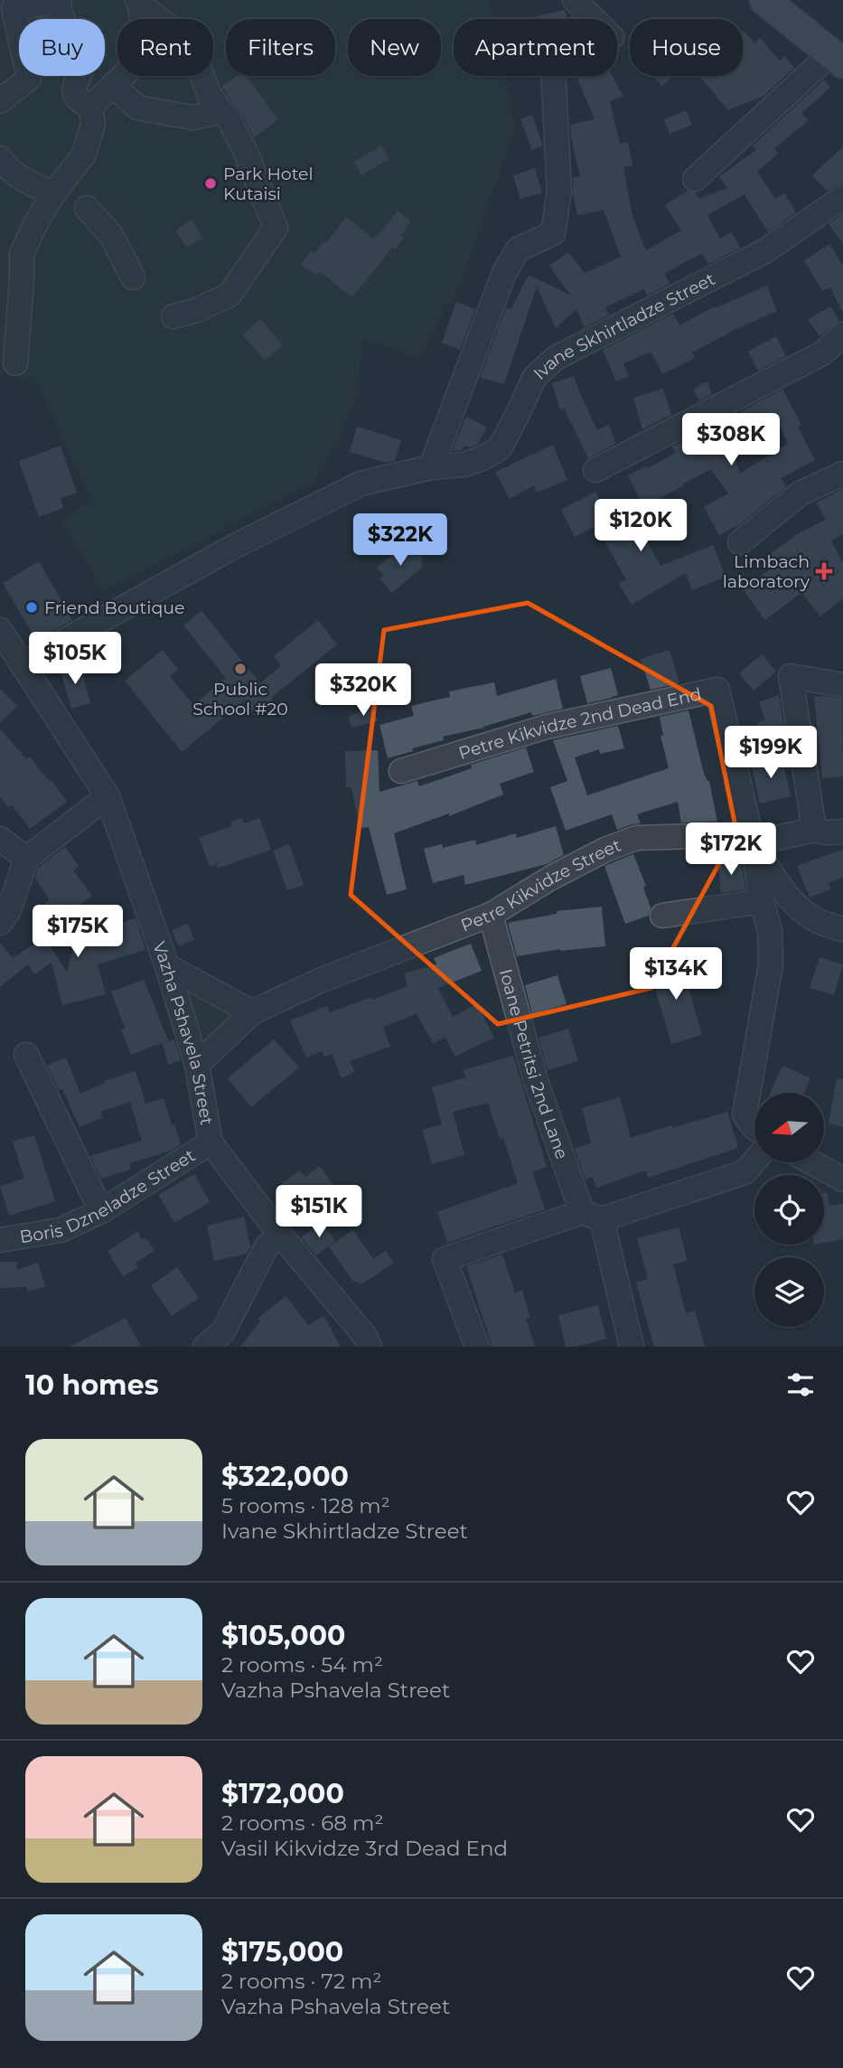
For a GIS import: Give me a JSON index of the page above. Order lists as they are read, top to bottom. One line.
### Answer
{"streets":{"street":["Ivane Skhirtladze Street","Petre Kikvidze 2nd Dead End","Petre Kikvidze Street","Vazha Pshavela Street","Ioane Petritsi 2nd Lane","Boris Dzneladze Street"]},"crossings":[["Ivane Skhirtladze Street","Vazha Pshavela Street"],["Petre Kikvidze 2nd Dead End","Petre Kikvidze Street"],["Petre Kikvidze Street","Vazha Pshavela Street"],["Petre Kikvidze Street","Ioane Petritsi 2nd Lane"],["Vazha Pshavela Street","Boris Dzneladze Street"]],"places":{"other":["Park Hotel Kutaisi","Friend Boutique","Public School #20"],"health":["Limbach laboratory"]},"north":"left","page":{"chip":["Buy","Rent","Filters","New","Apartment","House"],"price":["$308K","$120K","$322K","$105K","$320K","$199K","$172K","$175K","$134K","$151K"],"heading":"10 homes","list":[{"name":"$322,000","note":"5 rooms · 128 m² · Ivane Skhirtladze Street"},{"name":"$105,000","note":"2 rooms · 54 m² · Vazha Pshavela Street"},{"name":"$172,000","note":"2 rooms · 68 m² · Vasil Kikvidze 3rd Dead End"},{"name":"$175,000","note":"2 rooms · 72 m² · Vazha Pshavela Street"}]}}
